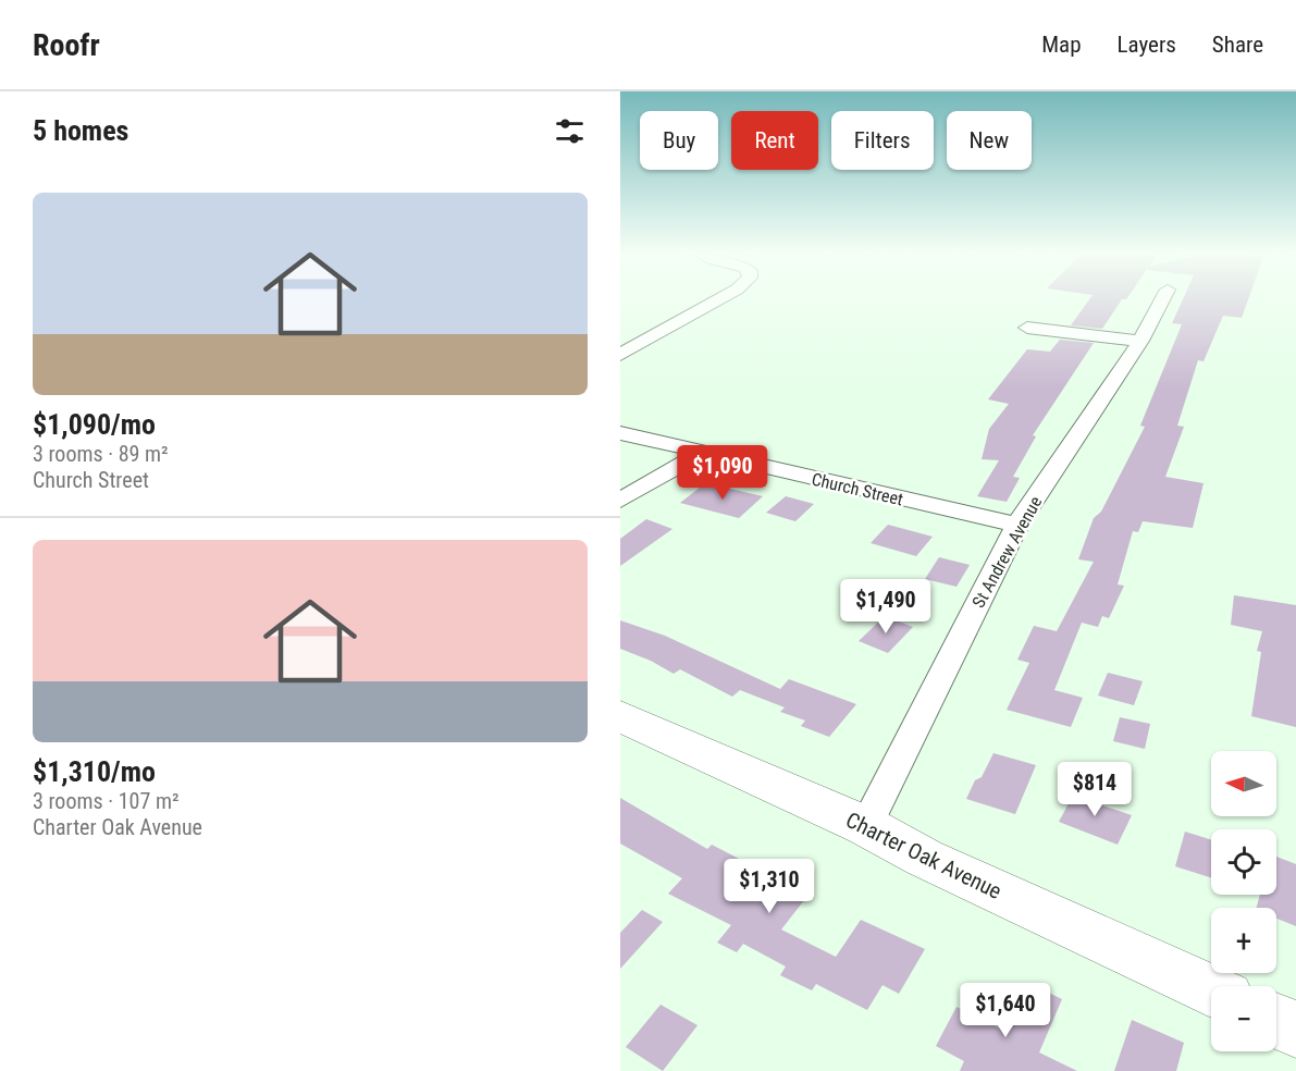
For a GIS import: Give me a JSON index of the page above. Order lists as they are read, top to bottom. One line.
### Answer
{"streets":{"street":["Church Street","St Andrew Avenue","Charter Oak Avenue"]},"crossings":[["Church Street","St Andrew Avenue"],["St Andrew Avenue","Charter Oak Avenue"]],"north":"left","page":{"header":"Roofr","nav":["Map","Layers","Share"],"heading":"5 homes","chip":["Buy","Rent","Filters","New"],"list":[{"name":"$1,090/mo","note":"3 rooms · 89 m² · Church Street"},{"name":"$1,310/mo","note":"3 rooms · 107 m² · Charter Oak Avenue"}],"price":["$1,090","$1,490","$814","$1,310","$1,640"],"map_buttons":["+","−"]}}
